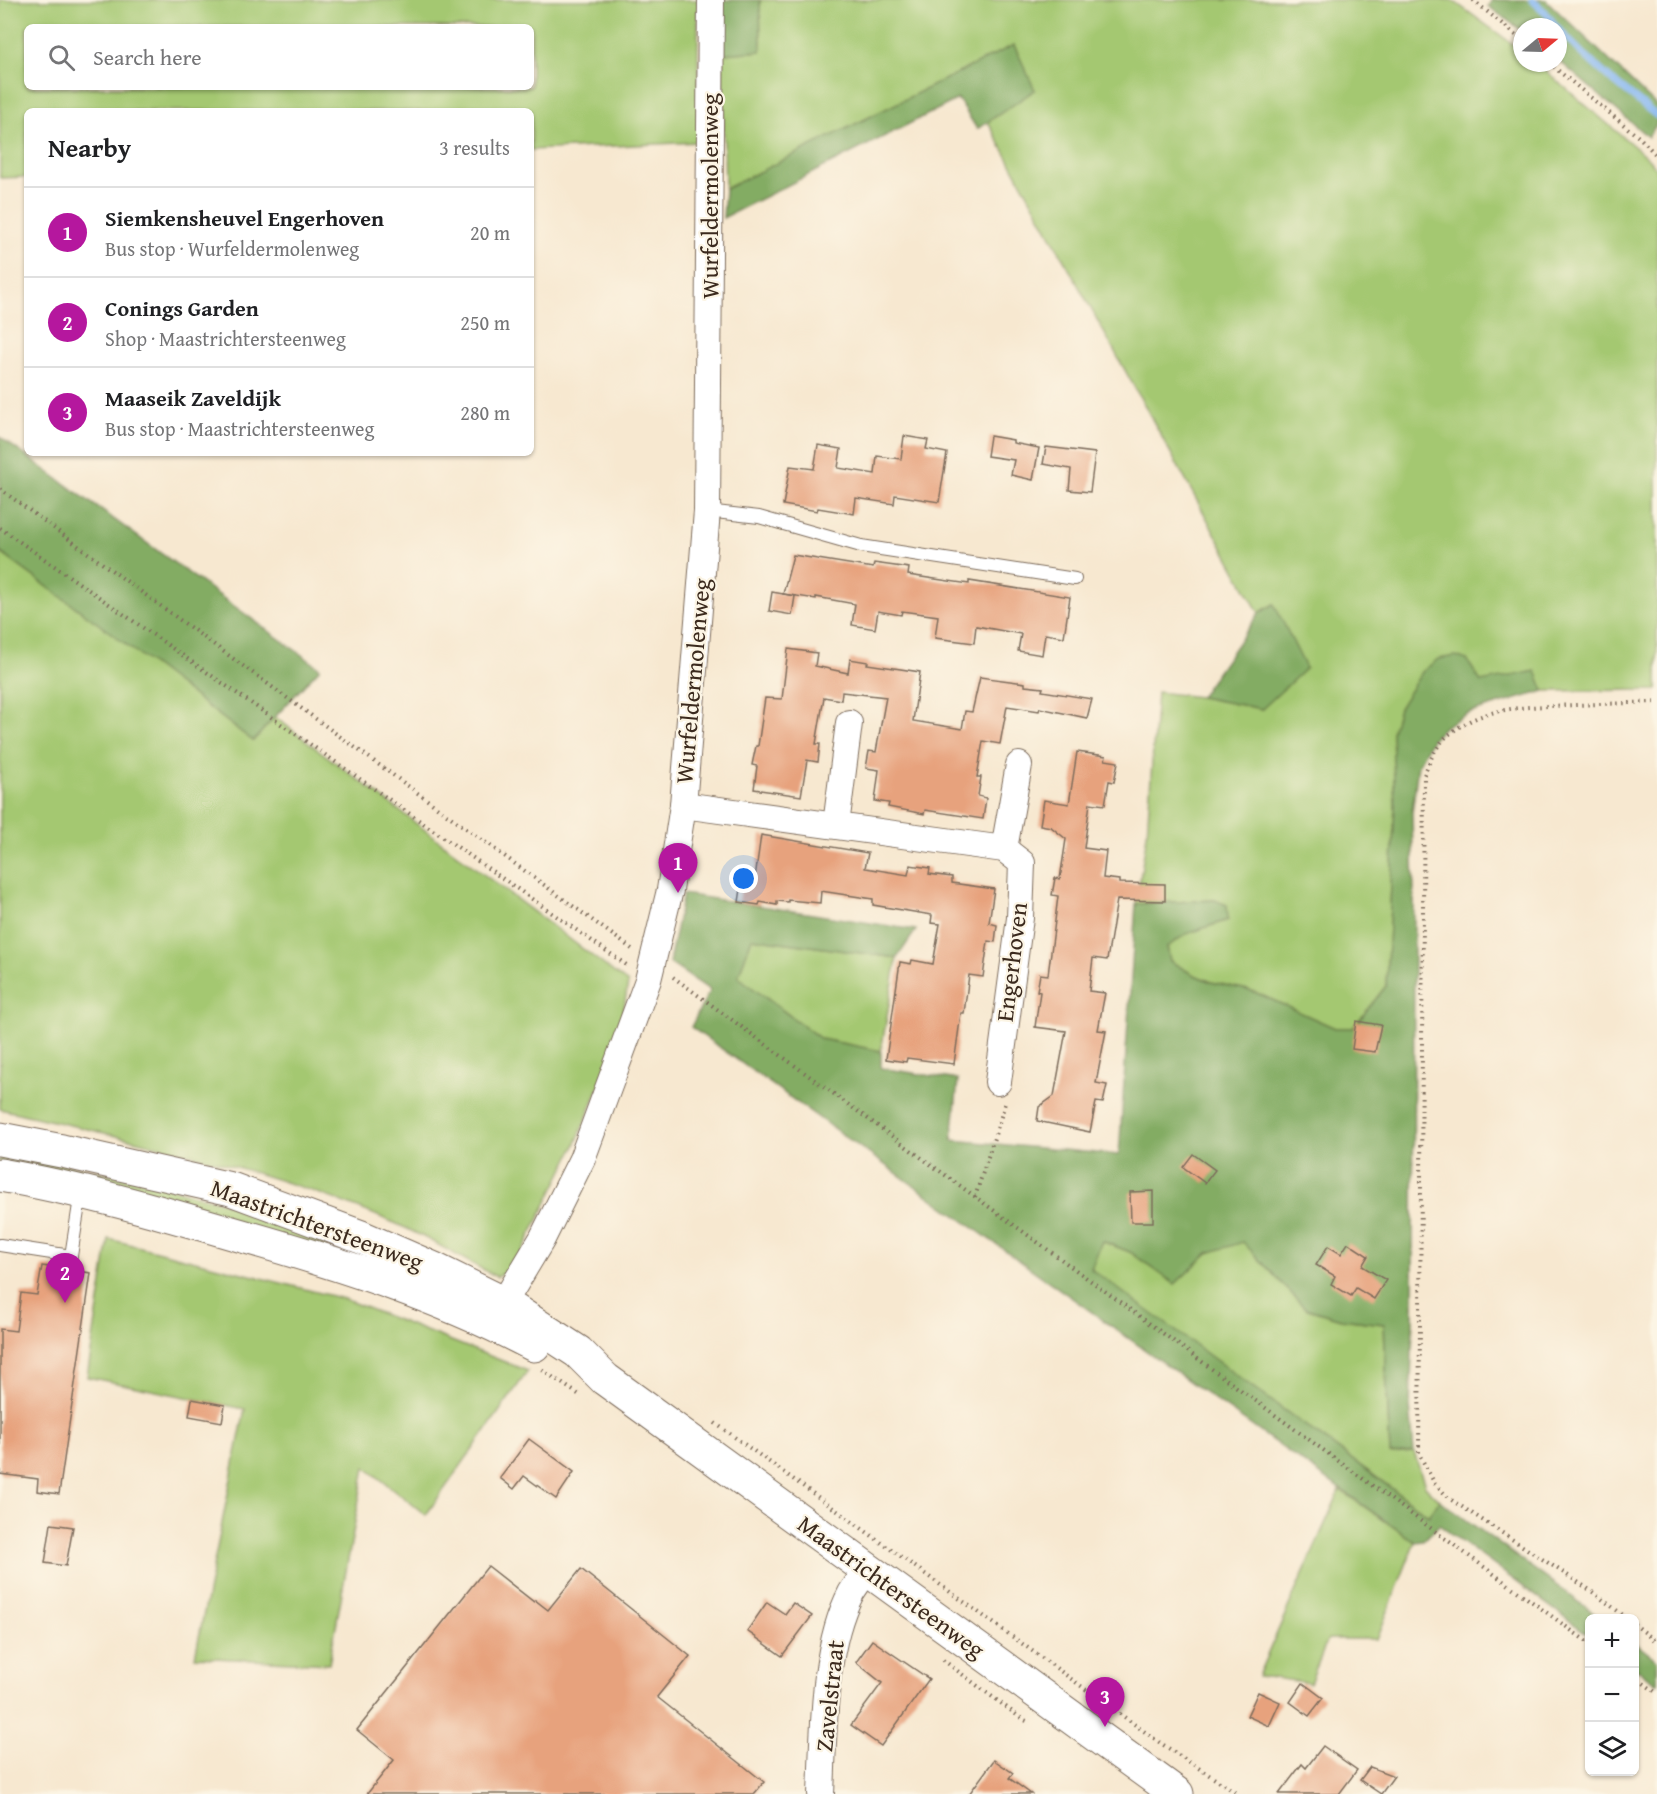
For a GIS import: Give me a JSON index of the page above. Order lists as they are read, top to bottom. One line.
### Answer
{"streets":{"main road":["Maastrichtersteenweg"],"street":["Wurfeldermolenweg","Engerhoven","Zavelstraat"]},"crossings":[["Wurfeldermolenweg","Maastrichtersteenweg"],["Maastrichtersteenweg","Zavelstraat"]],"north":"right","page":{"search":"Search here","heading":["Nearby","3 results"],"list":[{"mark":"1","name":"Siemkensheuvel Engerhoven","note":"Bus stop · Wurfeldermolenweg","value":"20 m"},{"mark":"2","name":"Conings Garden","note":"Shop · Maastrichtersteenweg","value":"250 m"},{"mark":"3","name":"Maaseik Zaveldijk","note":"Bus stop · Maastrichtersteenweg","value":"280 m"}],"pins":["1","2","3"],"map_buttons":["+","−"]}}
